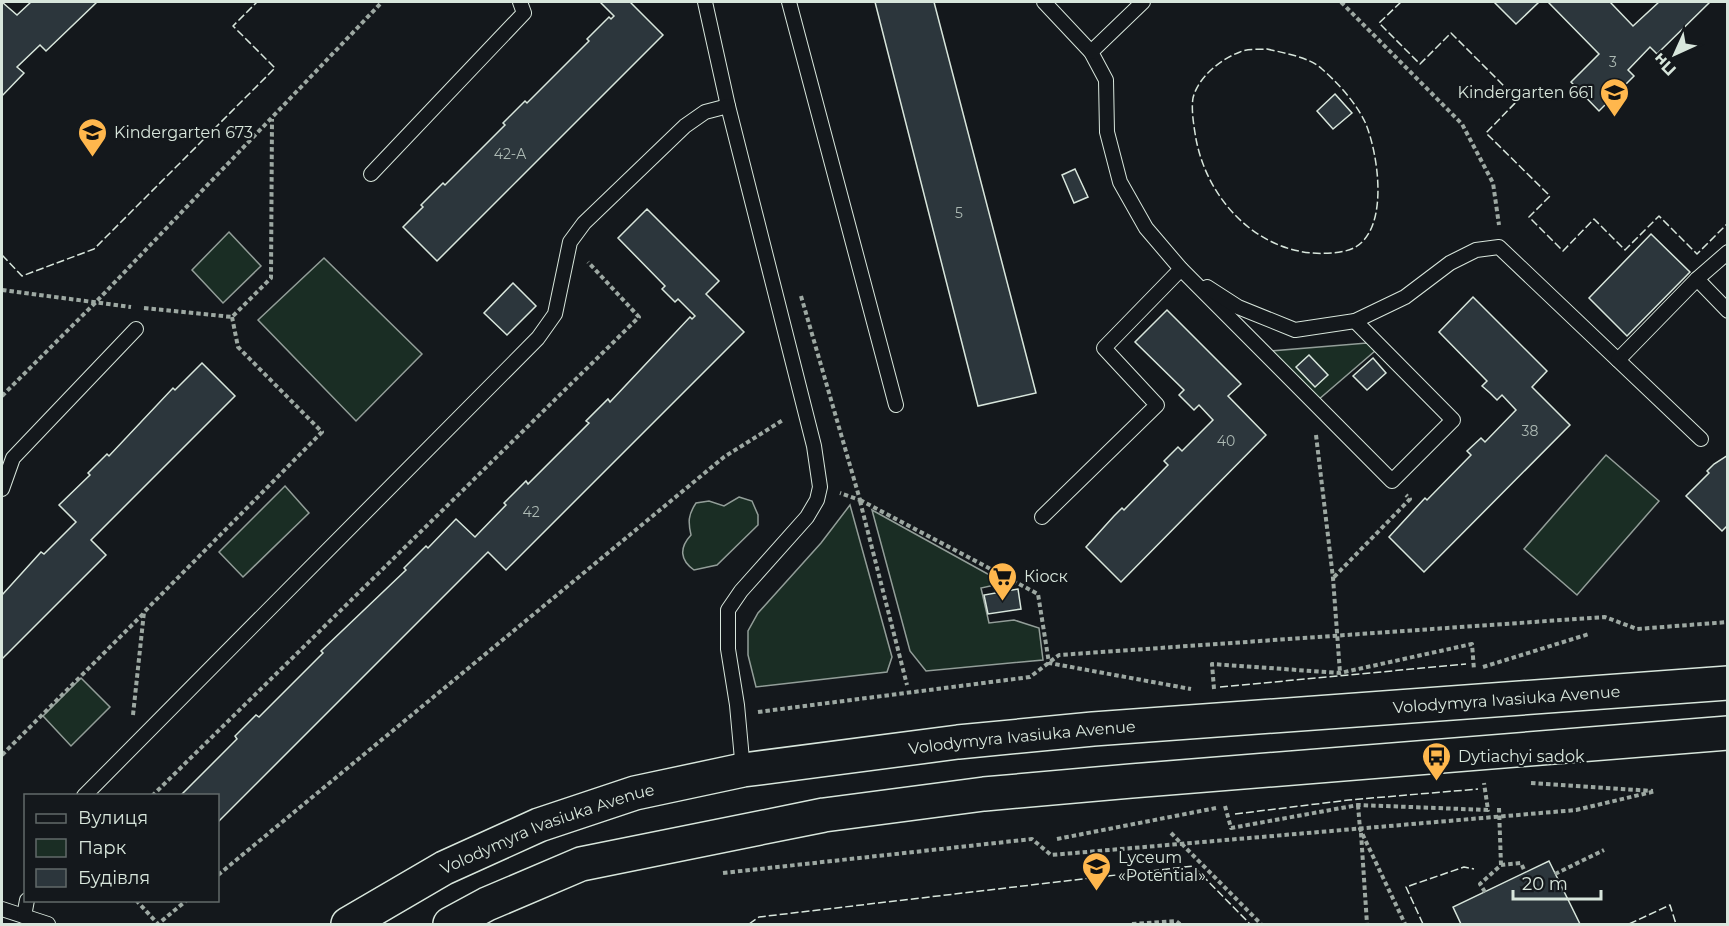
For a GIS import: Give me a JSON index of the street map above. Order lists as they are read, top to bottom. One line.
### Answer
{"streets":{"main road":["Volodymyra Ivasiuka Avenue"]},"places":{"school or university":["Kindergarten 661","Kindergarten 673","Lyceum «Potential»"],"supermarket":["Кіоск"],"bus stop":["Dytiachyi sadok"]},"house_numbers":["3","42-А","5","38","40","42"],"legend":["Вулиця","Парк","Будівля"],"scale_bar":"20 m","north":"bottom left"}
